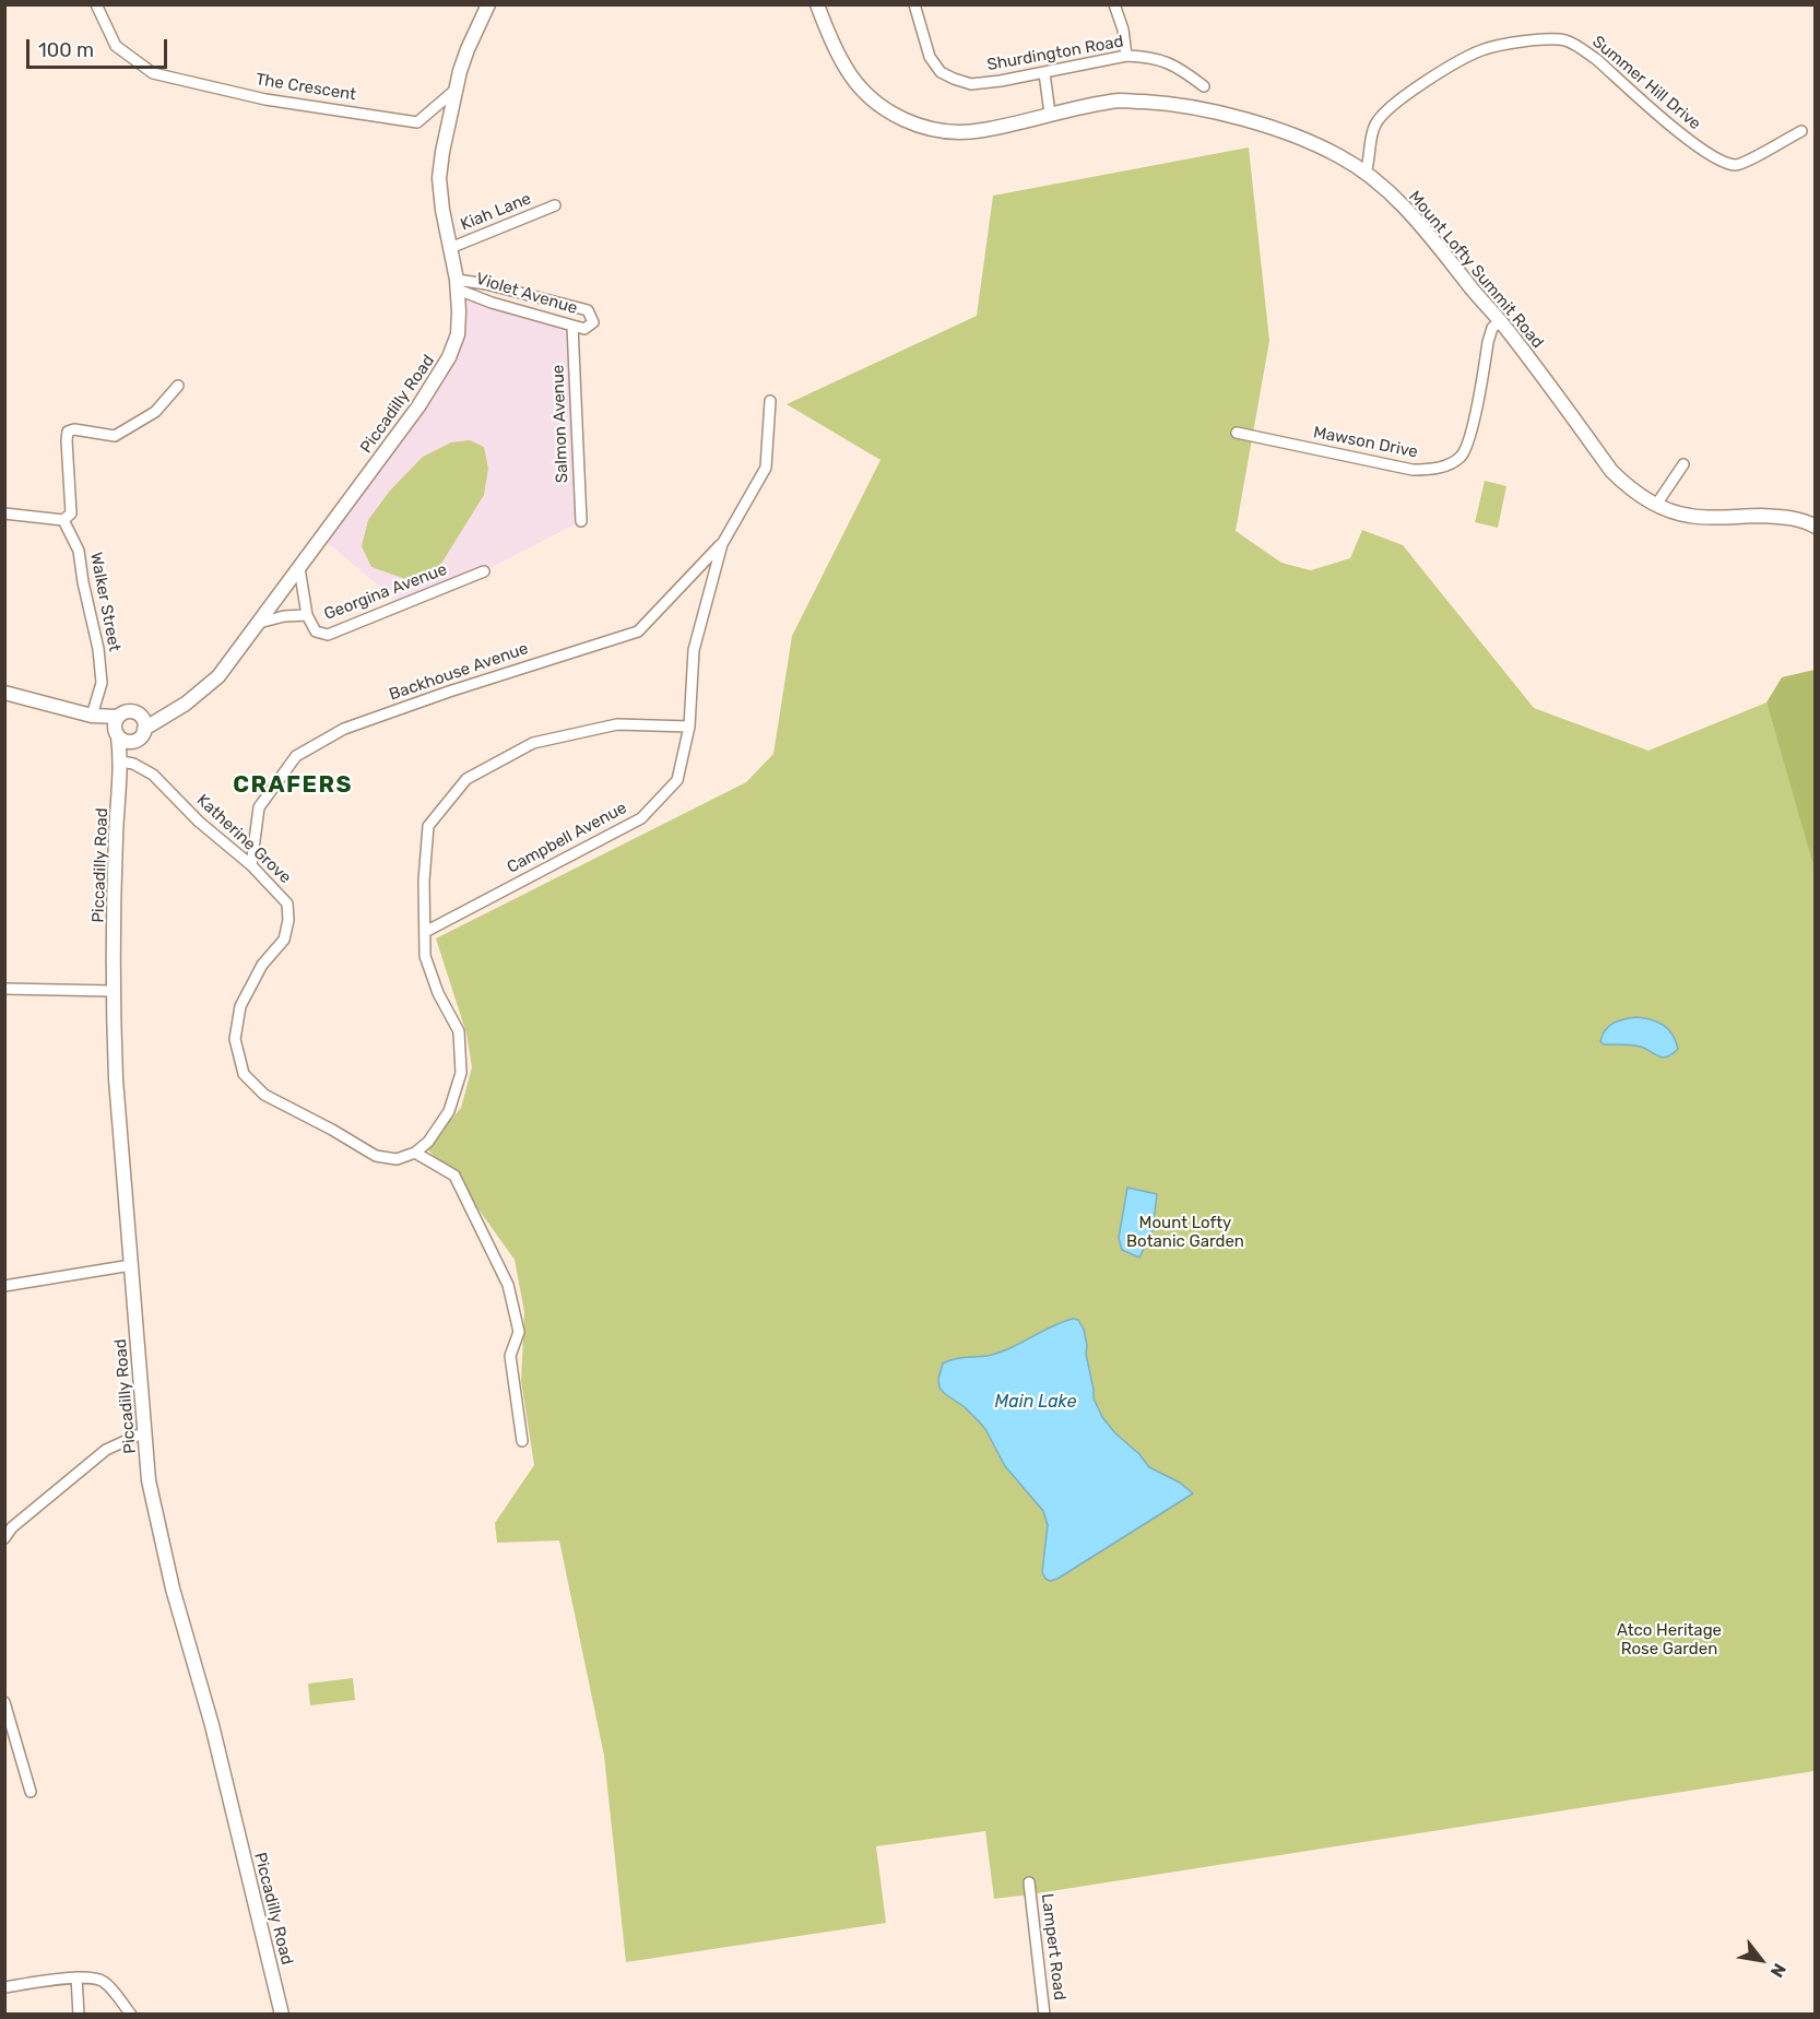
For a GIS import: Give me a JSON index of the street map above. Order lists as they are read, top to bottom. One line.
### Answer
{"streets":{"main road":["Mount Lofty Summit Road","Piccadilly Road"],"street":["Shurdington Road","Summer Hill Drive","The Crescent","Kiah Lane","Violet Avenue","Salmon Avenue","Mawson Drive","Georgina Avenue","Walker Street","Backhouse Avenue","Campbell Avenue","Katherine Grove","Lampert Road"]},"crossings":[["Summer Hill Drive","Mount Lofty Summit Road"],["The Crescent","Piccadilly Road"],["Kiah Lane","Piccadilly Road"],["Mount Lofty Summit Road","Mawson Drive"],["Violet Avenue","Piccadilly Road"],["Violet Avenue","Salmon Avenue"],["Piccadilly Road","Georgina Avenue"],["Piccadilly Road","Katherine Grove"],["Backhouse Avenue","Campbell Avenue"],["Backhouse Avenue","Katherine Grove"]],"districts":["CRAFERS"],"water":["Main Lake"],"parks":["Mount Lofty Botanic Garden","Atco Heritage Rose Garden"],"scale_bar":"100 m","north":"bottom right"}
